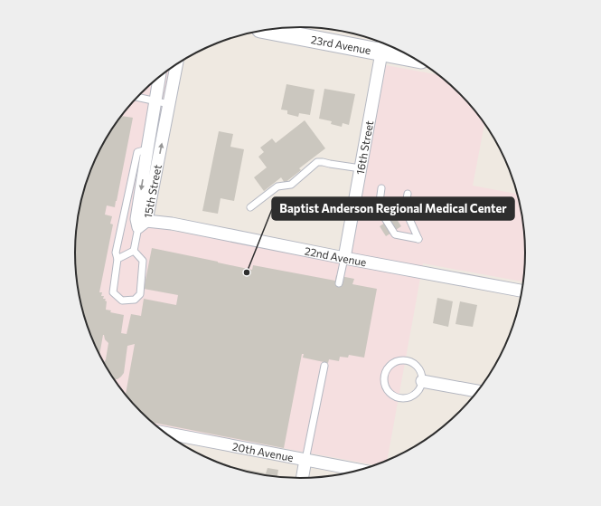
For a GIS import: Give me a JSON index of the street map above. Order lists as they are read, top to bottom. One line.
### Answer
{"streets":{"main road":["23rd Avenue"],"street":["16th Street","15th Street","22nd Avenue","20th Avenue"]},"crossings":[["23rd Avenue","16th Street"],["16th Street","22nd Avenue"],["15th Street","22nd Avenue"]],"places":["Baptist Anderson Regional Medical Center"]}
